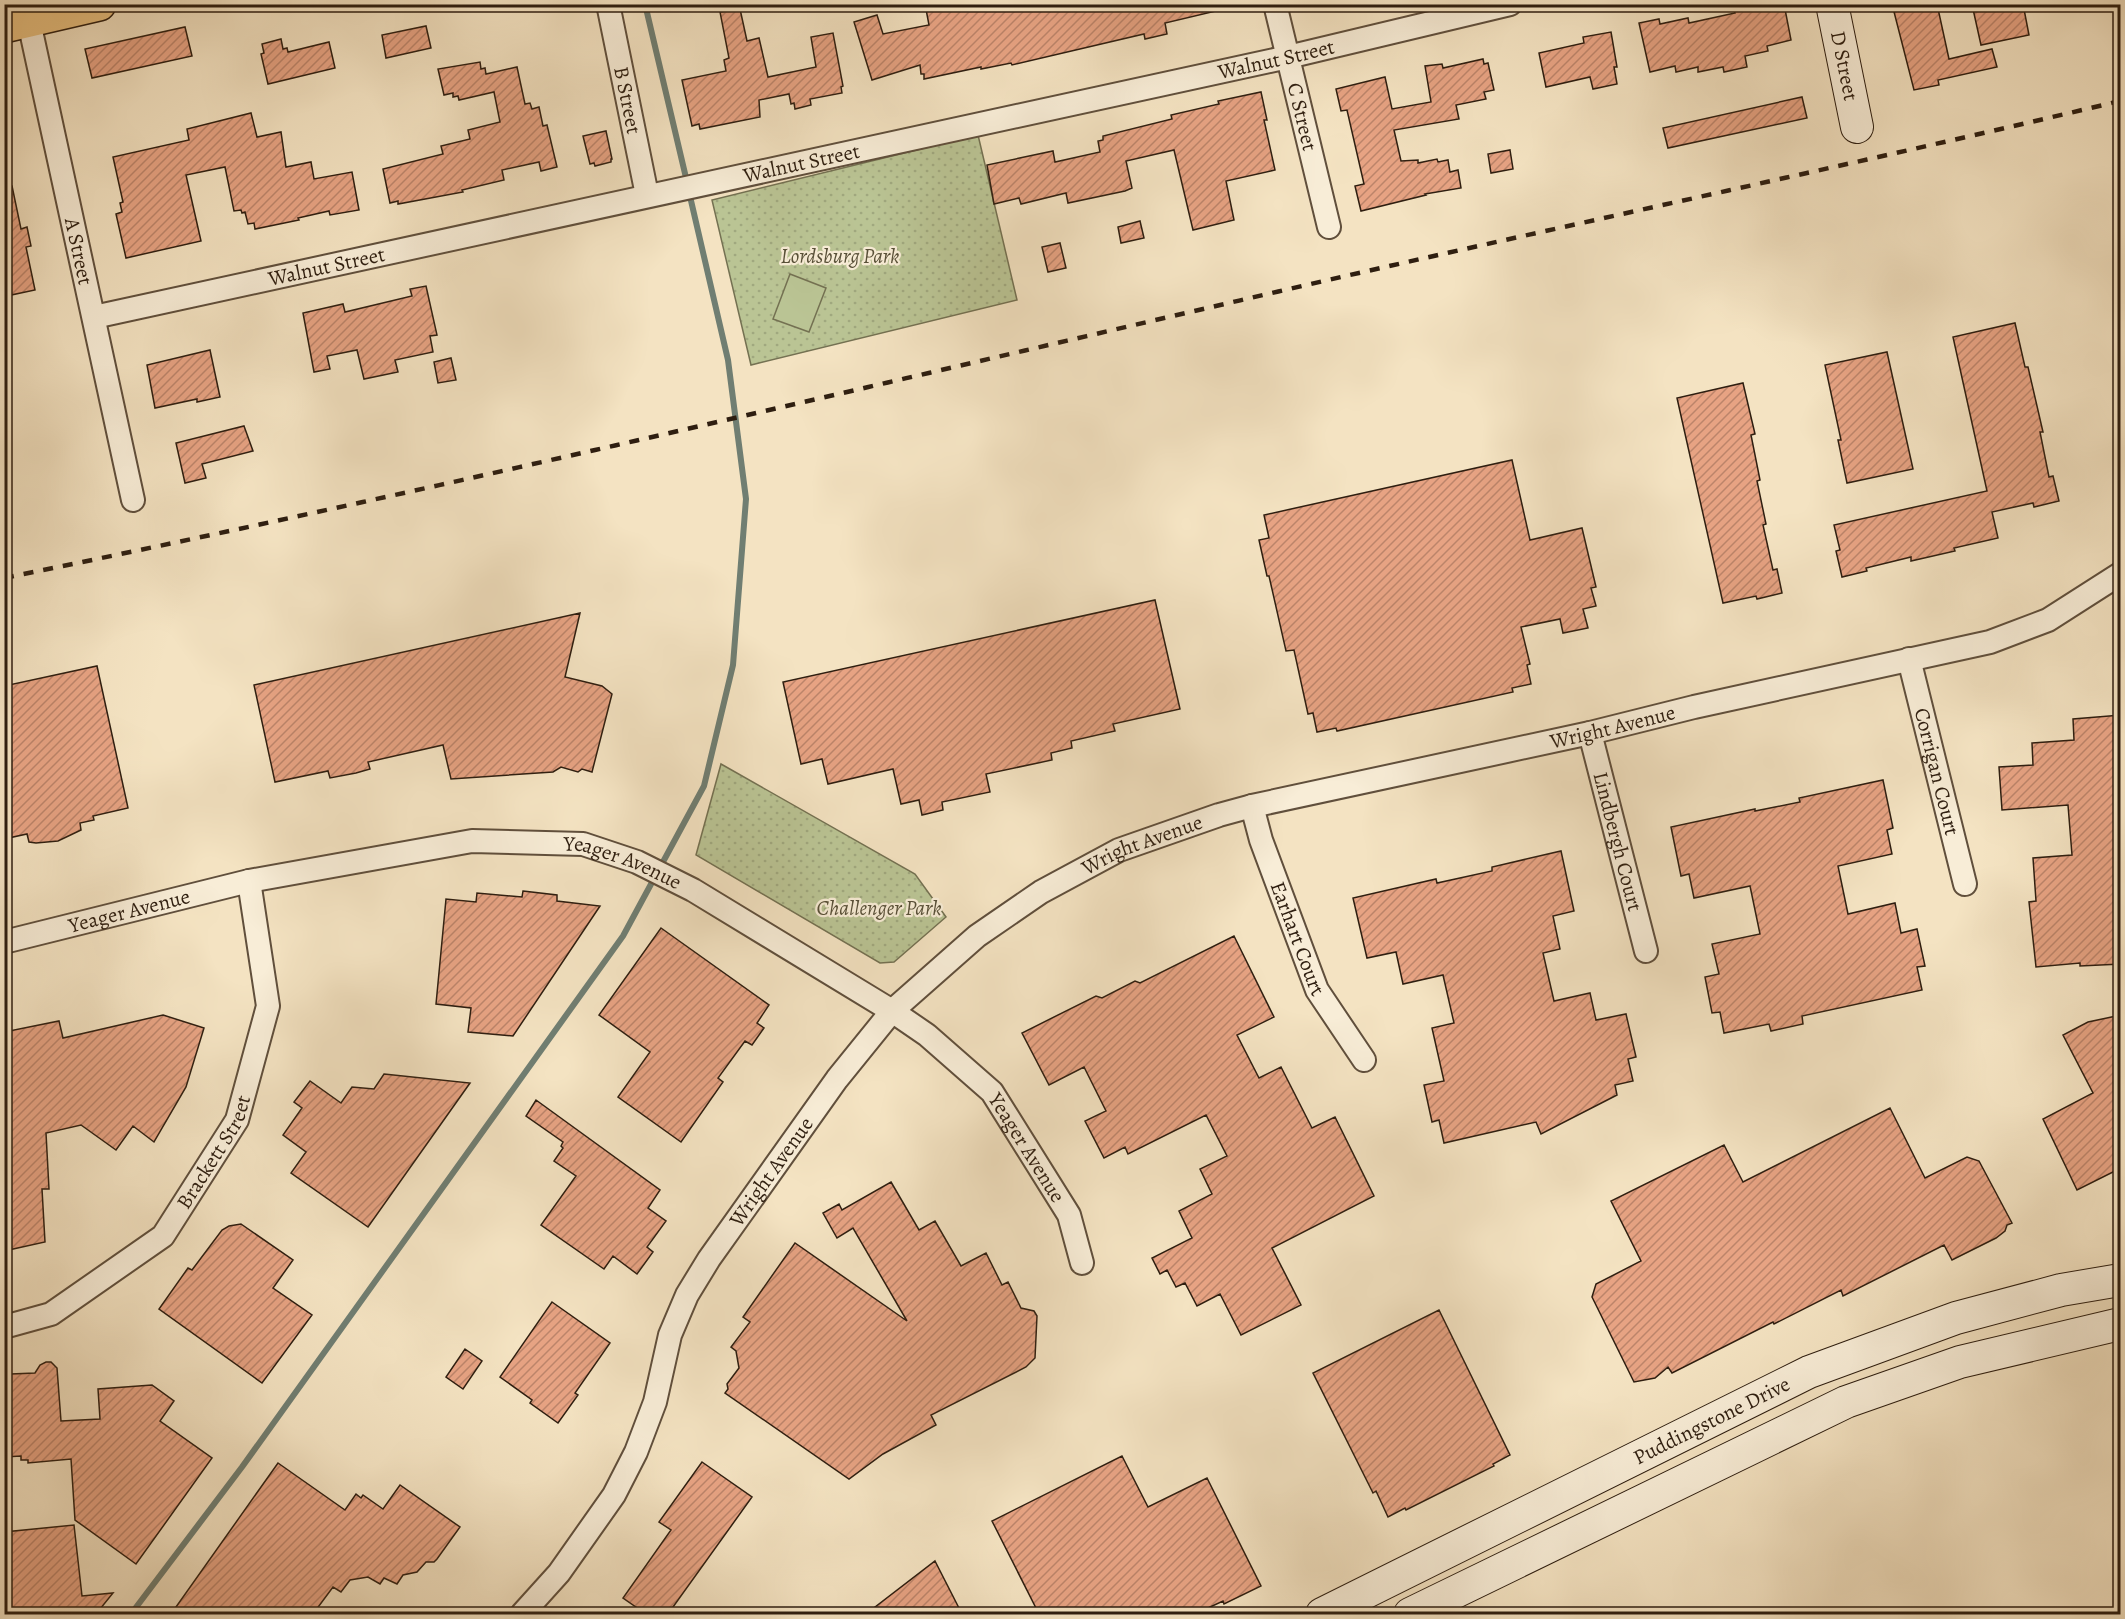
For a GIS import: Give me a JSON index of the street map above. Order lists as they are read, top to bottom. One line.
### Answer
{"streets":{"street":["Walnut Street","D Street","B Street","C Street","A Street","Wright Avenue","Corrigan Court","Lindbergh Court","Yeager Avenue","Earhart Court","Brackett Street","Puddingstone Drive"]},"crossings":[["Walnut Street","B Street"],["Walnut Street","C Street"],["Walnut Street","A Street"],["Wright Avenue","Corrigan Court"],["Wright Avenue","Lindbergh Court"],["Wright Avenue","Yeager Avenue"],["Wright Avenue","Earhart Court"],["Yeager Avenue","Brackett Street"]],"parks":["Lordsburg Park","Challenger Park"]}
